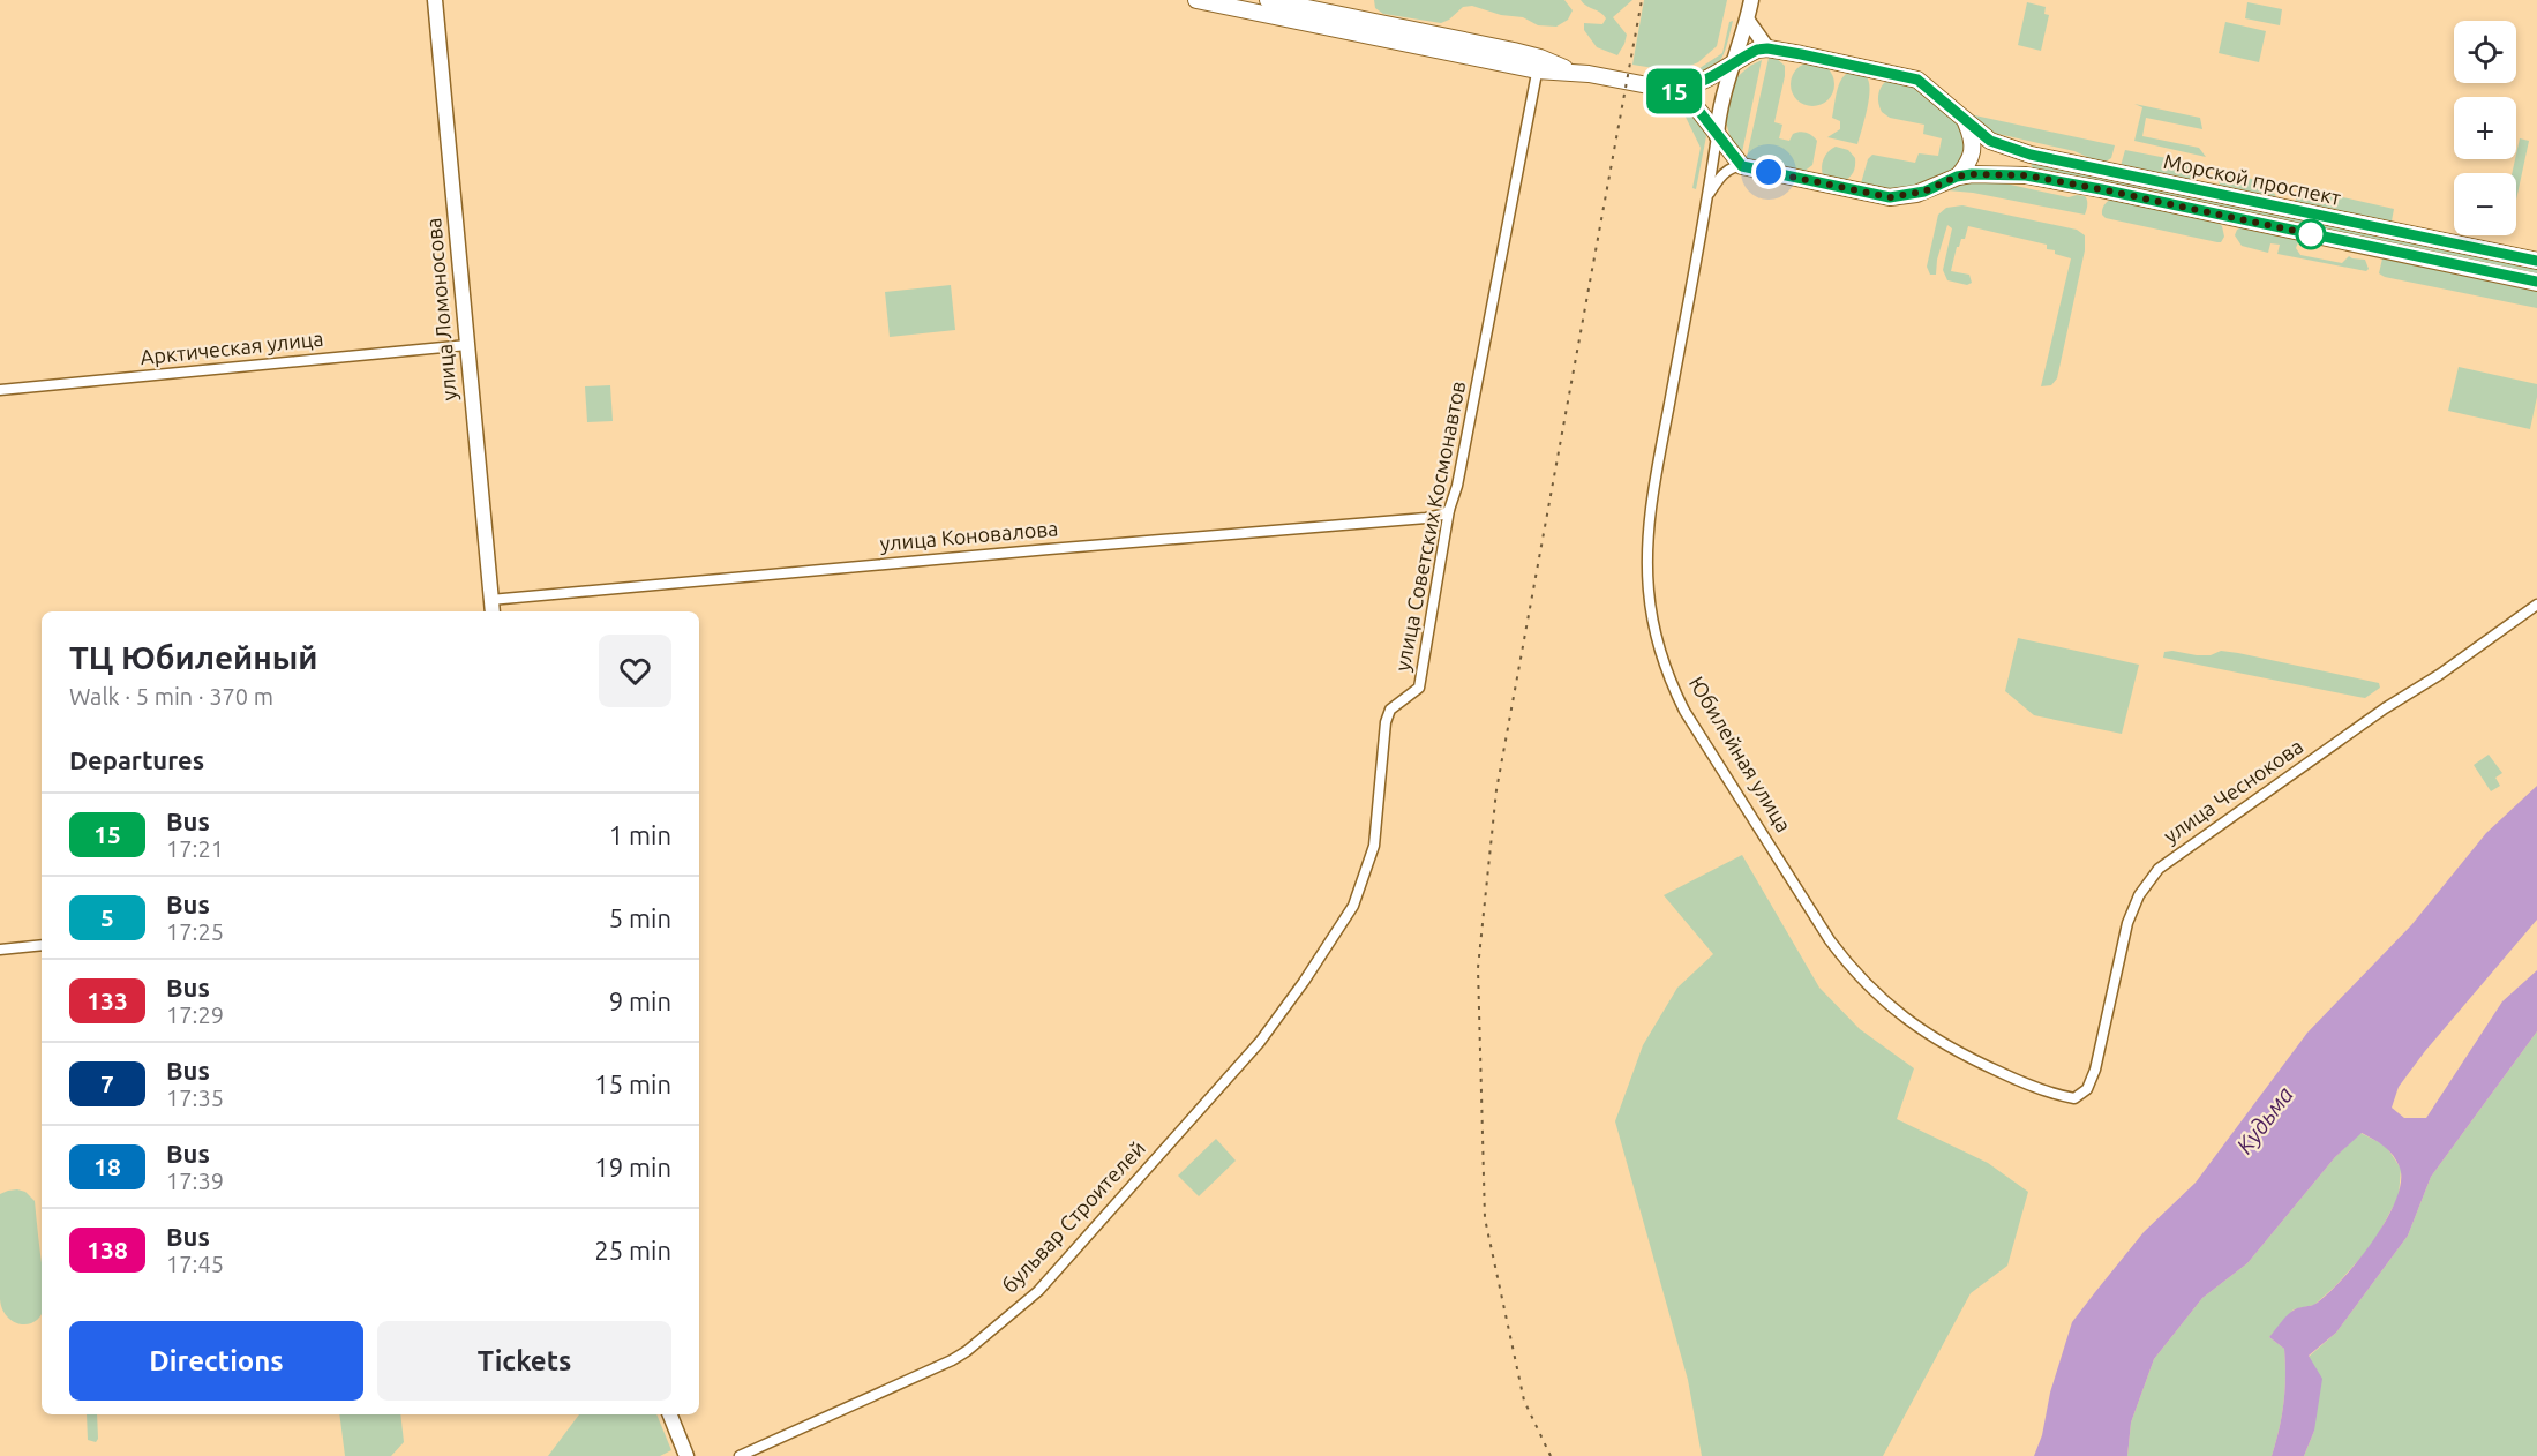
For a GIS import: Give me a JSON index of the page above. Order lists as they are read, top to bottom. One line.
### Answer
{"streets":{"main road":["Морской проспект"],"street":["улица Ломоносова","Арктическая улица","улица Советских Космонавтов","улица Коновалова","Юбилейная улица","улица Чеснокова","бульвар Строителей"]},"crossings":[["улица Ломоносова","Арктическая улица"],["улица Ломоносова","улица Коновалова"],["улица Советских Космонавтов","улица Коновалова"],["улица Советских Космонавтов","бульвар Строителей"],["Юбилейная улица","улица Чеснокова"]],"water":["Кудьма"],"lines":["bus line 15"],"page":{"on_map":"15","map_buttons":["+","−"],"heading":[["ТЦ Юбилейный","Walk · 5 min · 370 m"],"Departures"],"list":[{"mark":"15","name":"Bus","note":"17:21","value":"1 min"},{"mark":"5","name":"Bus","note":"17:25","value":"5 min"},{"mark":"133","name":"Bus","note":"17:29","value":"9 min"},{"mark":"7","name":"Bus","note":"17:35","value":"15 min"},{"mark":"18","name":"Bus","note":"17:39","value":"19 min"},{"mark":"138","name":"Bus","note":"17:45","value":"25 min"}],"buttons":["Directions","Tickets"]}}
